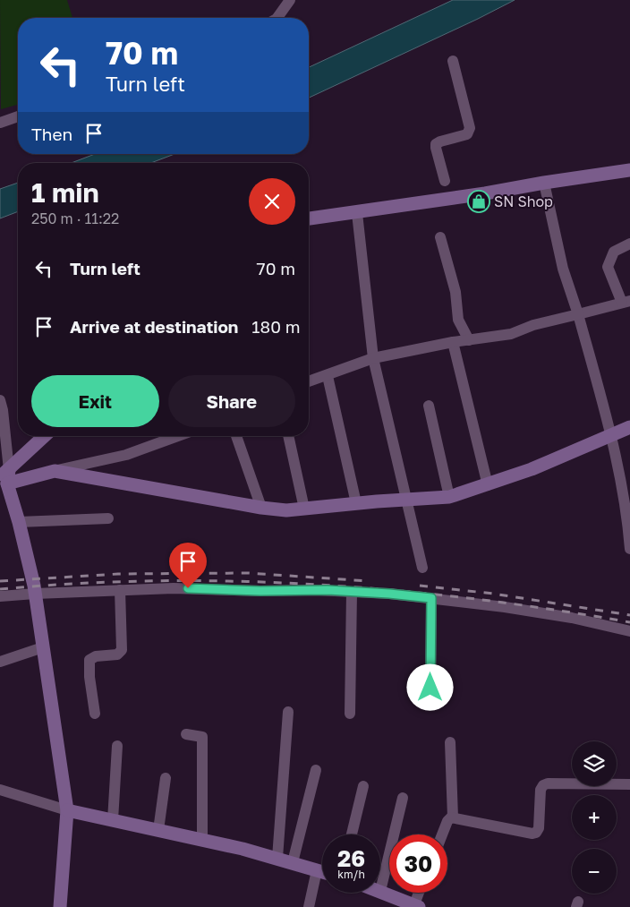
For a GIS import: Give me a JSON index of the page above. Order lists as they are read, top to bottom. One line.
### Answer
{"places":{"shop":["SN Shop"]},"page":{"turn":["70 m","Turn left"],"then":"Then","heading":["1 min","250 m · 11:22"],"list":[{"name":"Turn left","value":"70 m"},{"name":"Arrive at destination","value":"180 m"}],"buttons":["Exit","Share"],"map_buttons":["+","−"],"speed":"26 km/h","limit":"30"}}
